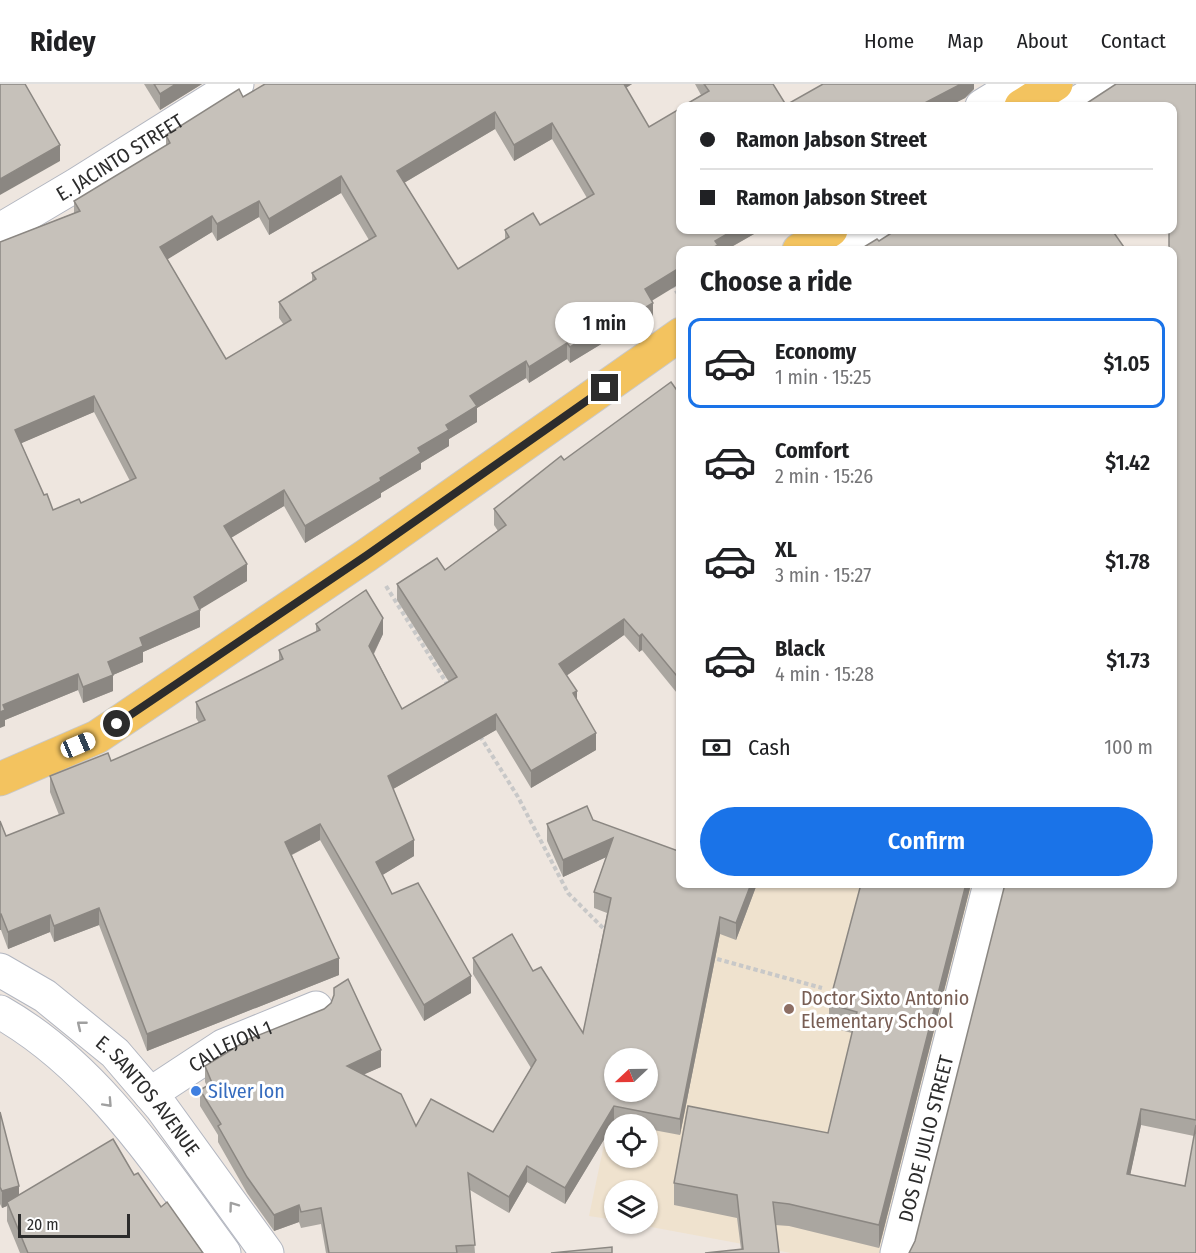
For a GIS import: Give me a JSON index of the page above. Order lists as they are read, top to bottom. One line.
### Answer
{"streets":{"street":["E. JACINTO STREET","CALLEJON 1","E. SANTOS AVENUE","DOS DE JULIO STREET"]},"crossings":[["CALLEJON 1","E. SANTOS AVENUE"]],"places":["Doctor Sixto Antonio Elementary School","Silver Ion"],"scale_bar":"20 m","north":"left","page":{"header":"Ridey","nav":["Home","Map","About","Contact"],"banner":["Ramon Jabson Street","Ramon Jabson Street"],"heading":"Choose a ride","bubble":"1 min","list":[{"name":"Economy","note":"1 min · 15:25","value":"$1.05"},{"name":"Comfort","note":"2 min · 15:26","value":"$1.42"},{"name":"XL","note":"3 min · 15:27","value":"$1.78"},{"name":"Black","note":"4 min · 15:28","value":"$1.73"}],"pay":["Cash","100 m"],"buttons":"Confirm","scale":"20 m"}}
